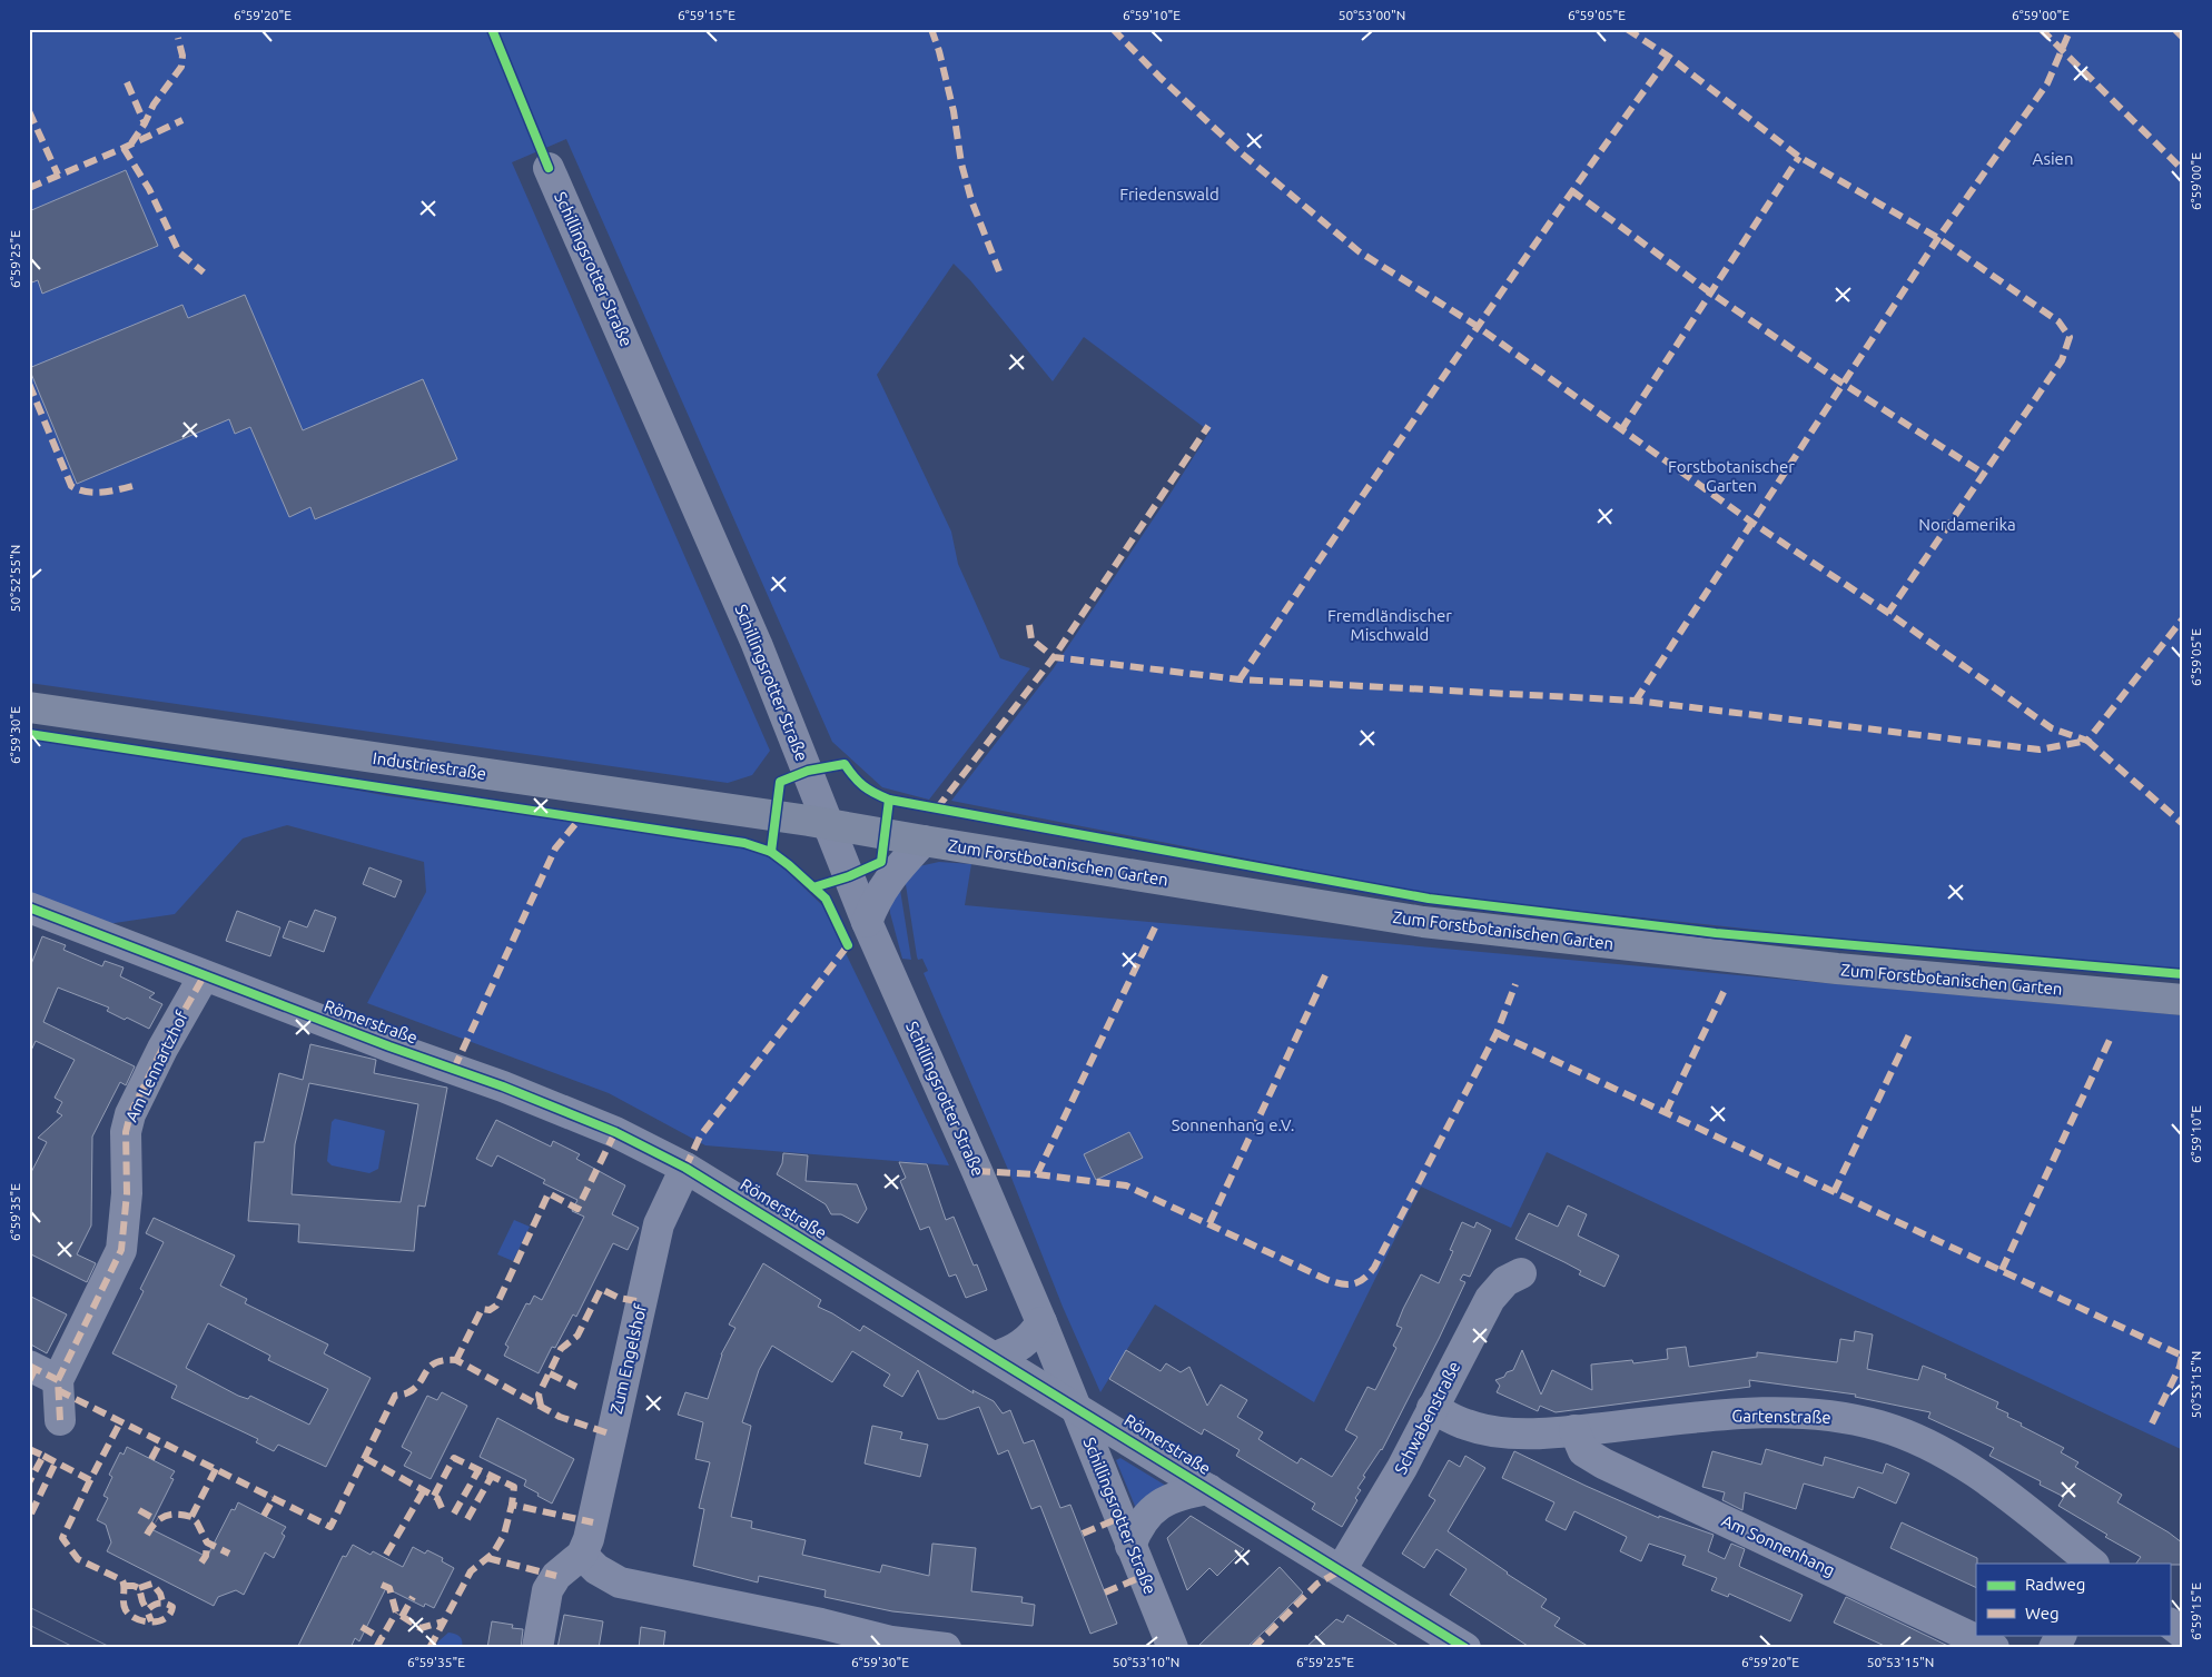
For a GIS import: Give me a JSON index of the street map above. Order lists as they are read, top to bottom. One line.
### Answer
{"streets":{"main road":["Industriestraße","Zum Forstbotanischen Garten"],"street":["Schillingsrotter Straße","Römerstraße","Am Lennartzhof","Zum Engelshof","Gartenstraße","Schwabenstraße","Am Sonnenhang"]},"crossings":[["Schillingsrotter Straße","Industriestraße"],["Schillingsrotter Straße","Zum Forstbotanischen Garten"],["Schillingsrotter Straße","Römerstraße"],["Industriestraße","Zum Forstbotanischen Garten"],["Römerstraße","Am Lennartzhof"],["Römerstraße","Zum Engelshof"],["Römerstraße","Schwabenstraße"],["Gartenstraße","Schwabenstraße"],["Gartenstraße","Am Sonnenhang"]],"parks":["Asien","Friedenswald","Forstbotanischer Garten","Nordamerika","Fremdländischer Mischwald","Sonnenhang e.V."],"legend":["Radweg","Weg"],"coordinates":["6°59'20\"E","6°59'15\"E","6°59'10\"E","50°53'00\"N","6°59'05\"E","6°59'00\"E","6°59'25\"E","50°52'55\"N","6°59'30\"E","6°59'35\"E","50°53'15\"N","50°53'10\"N"]}
